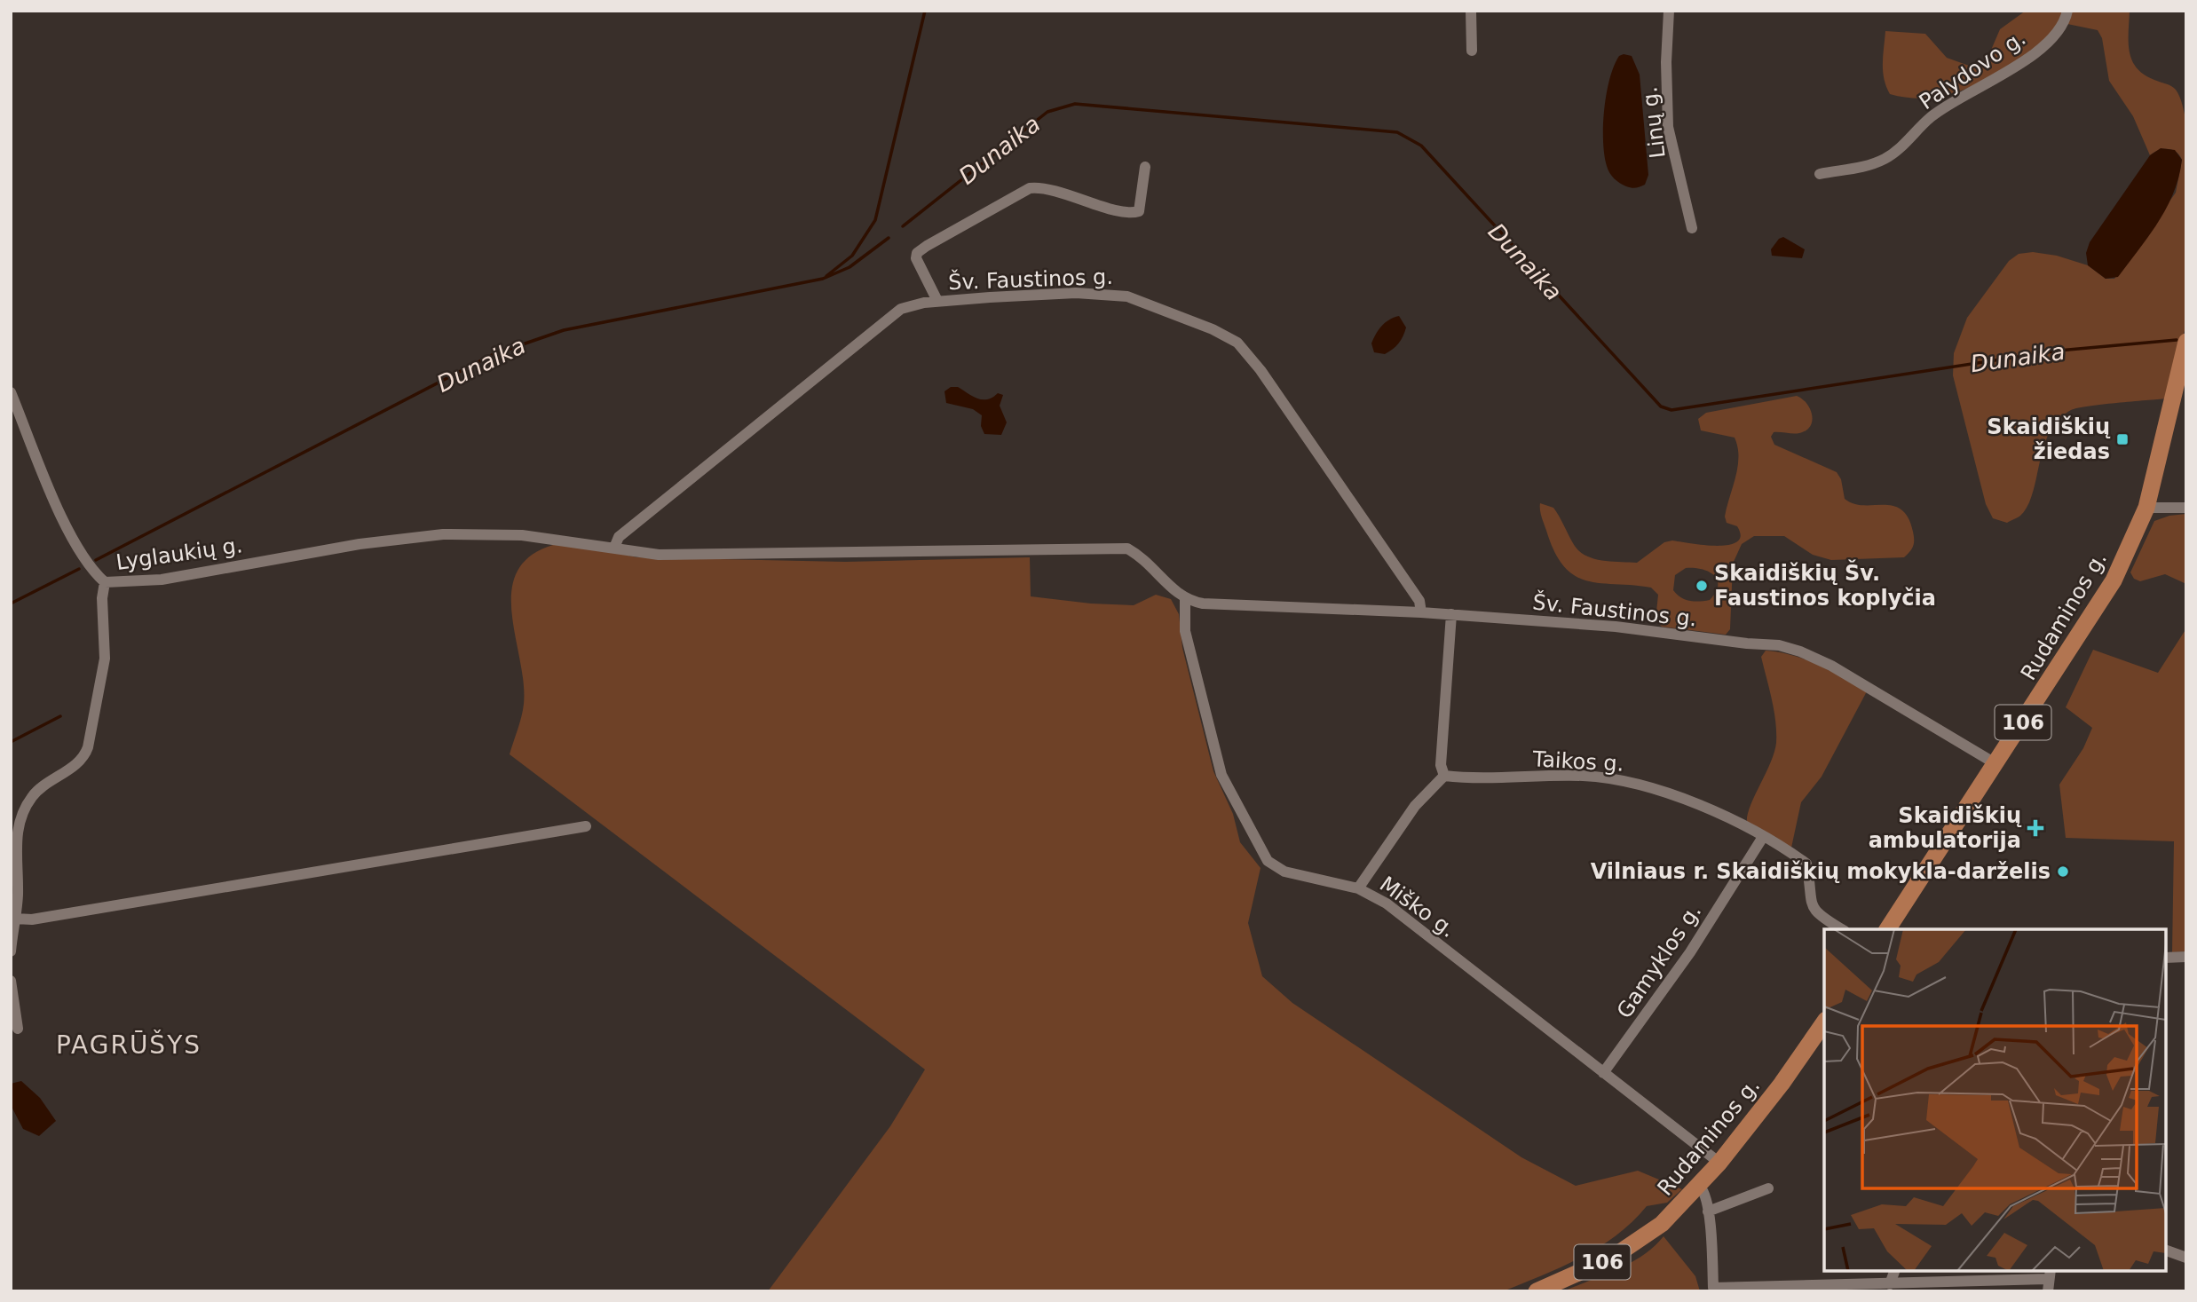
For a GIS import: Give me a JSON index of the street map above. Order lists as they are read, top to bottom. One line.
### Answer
{"streets":{"main road":["Rudaminos g.","106"],"street":["Palydovo g.","Linų g.","Šv. Faustinos g.","Lyglaukių g.","Taikos g.","Miško g.","Gamyklos g."]},"crossings":[["Šv. Faustinos g.","Lyglaukių g."],["Šv. Faustinos g.","Rudaminos g."],["Šv. Faustinos g.","Miško g."],["Rudaminos g.","106"],["Rudaminos g.","Miško g."],["Taikos g.","Gamyklos g."],["Miško g.","Gamyklos g."]],"districts":["PAGRŪŠYS"],"water":["Dunaika"],"places":{"transit":["Skaidiškių žiedas"],"other":["Skaidiškių Šv. Faustinos koplyčia","Vilniaus r. Skaidiškių mokykla-darželis"],"health":["Skaidiškių ambulatorija"]}}
